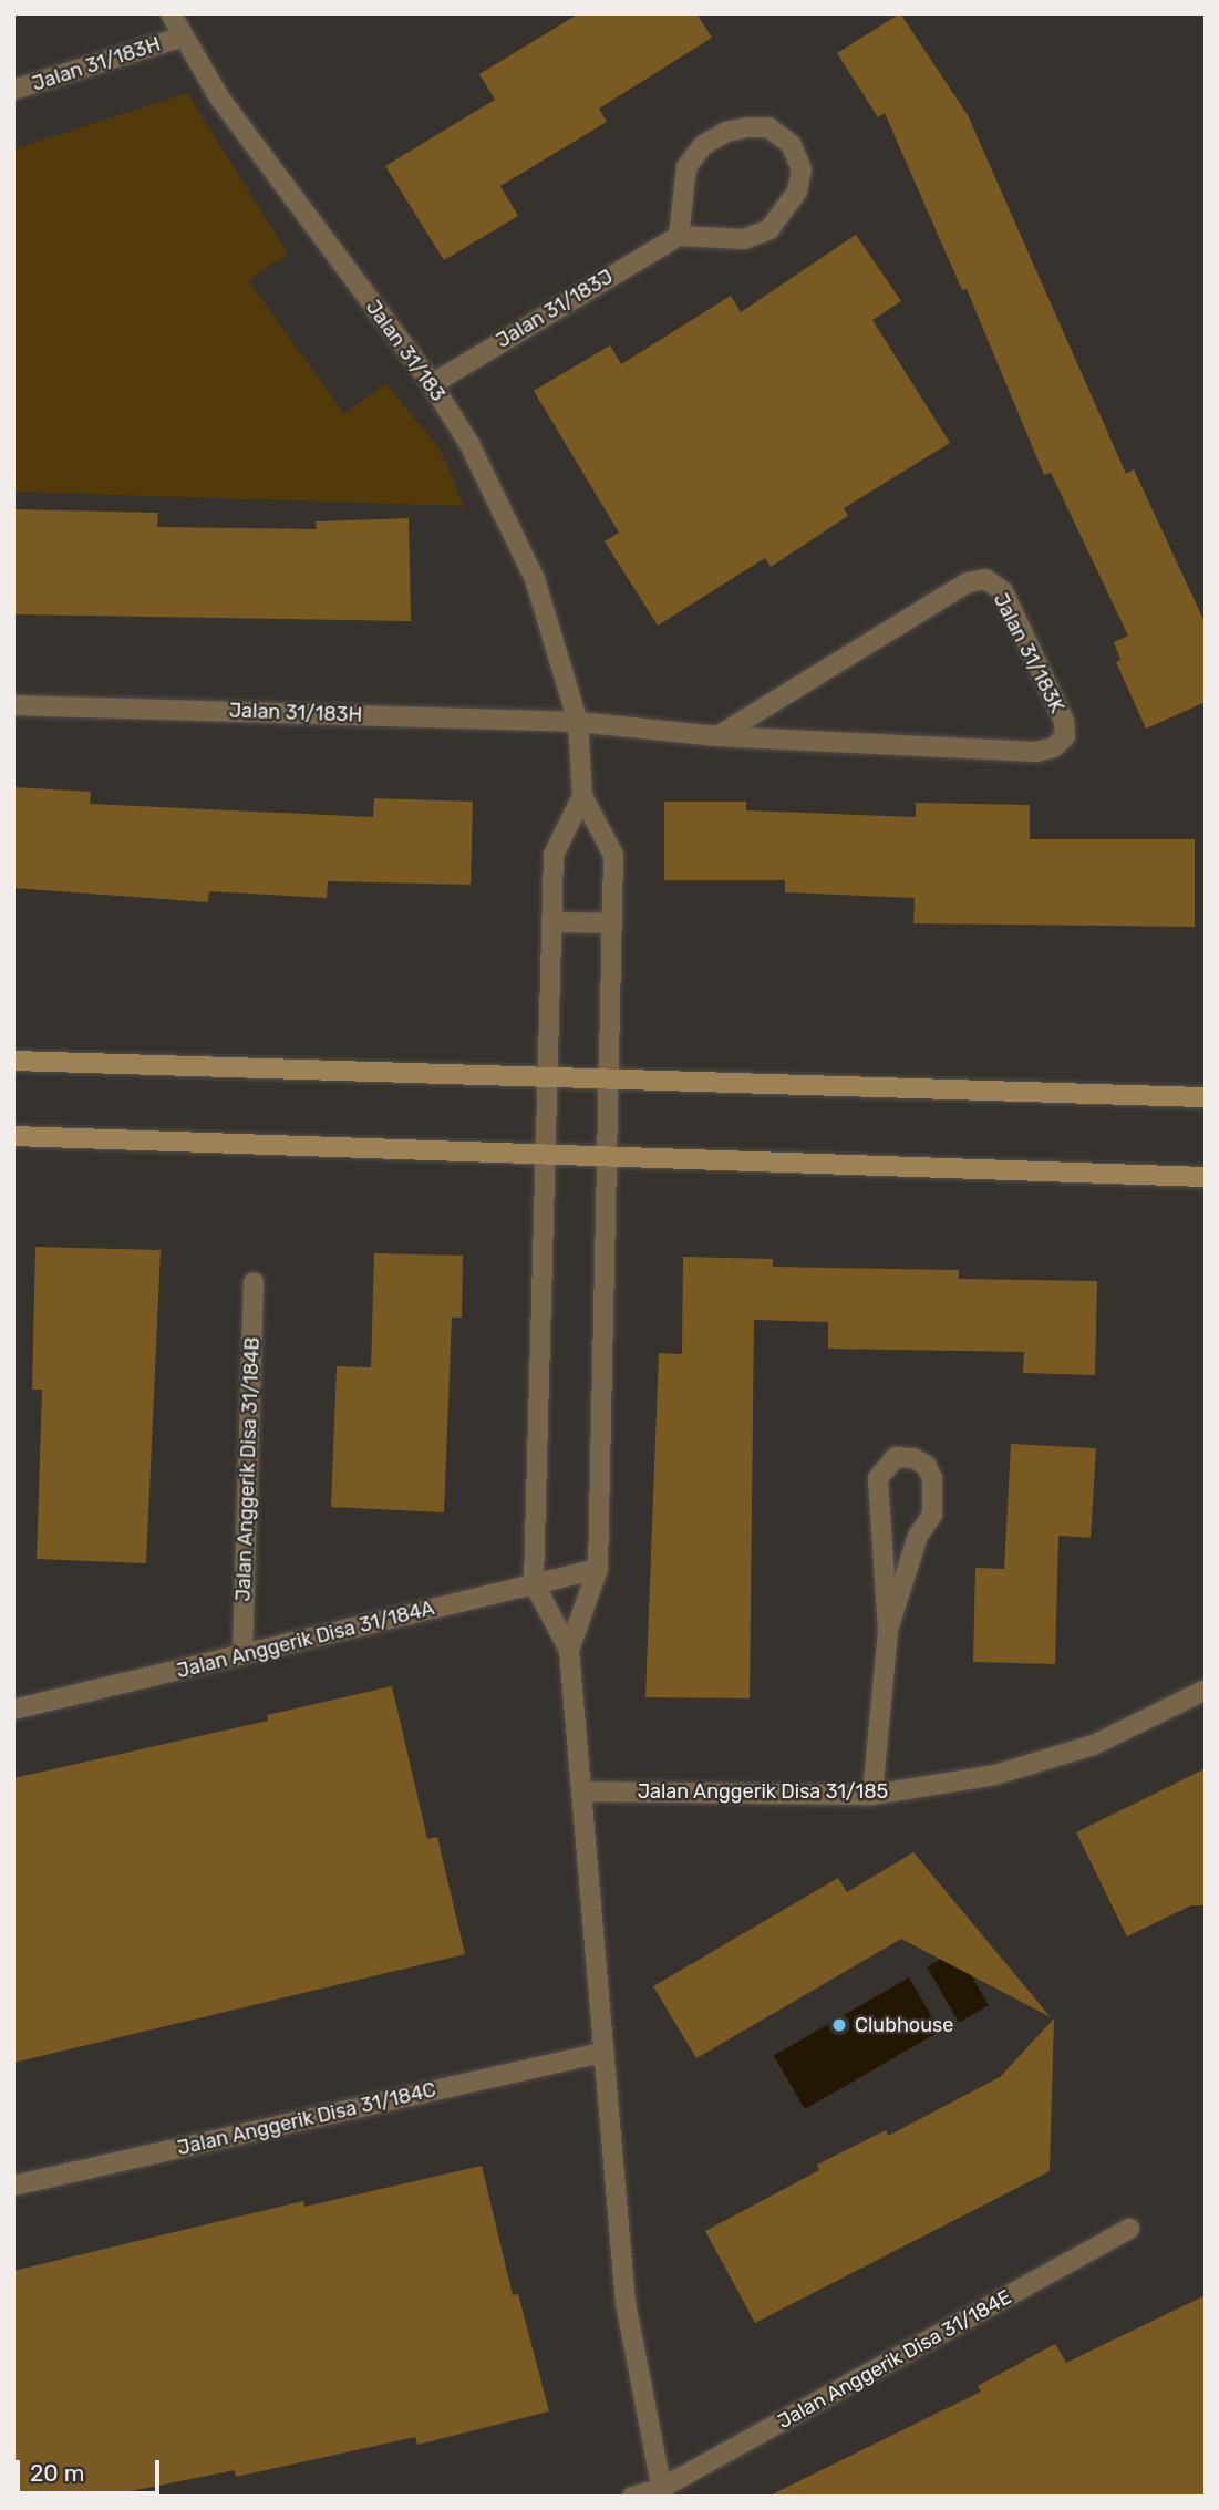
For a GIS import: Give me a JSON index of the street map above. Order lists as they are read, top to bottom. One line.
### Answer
{"streets":{"street":["Jalan 31/183H","Jalan 31/183J","Jalan 31/183","Jalan 31/183K","Jalan Anggerik Disa 31/184B","Jalan Anggerik Disa 31/184A","Jalan Anggerik Disa 31/185","Jalan Anggerik Disa 31/184C","Jalan Anggerik Disa 31/184E"]},"crossings":[["Jalan 31/183H","Jalan 31/183"],["Jalan 31/183H","Jalan 31/183K"],["Jalan 31/183J","Jalan 31/183"],["Jalan 31/183","Jalan 31/183K"],["Jalan Anggerik Disa 31/184B","Jalan Anggerik Disa 31/184A"]],"places":["Clubhouse"],"scale_bar":"20 m"}
